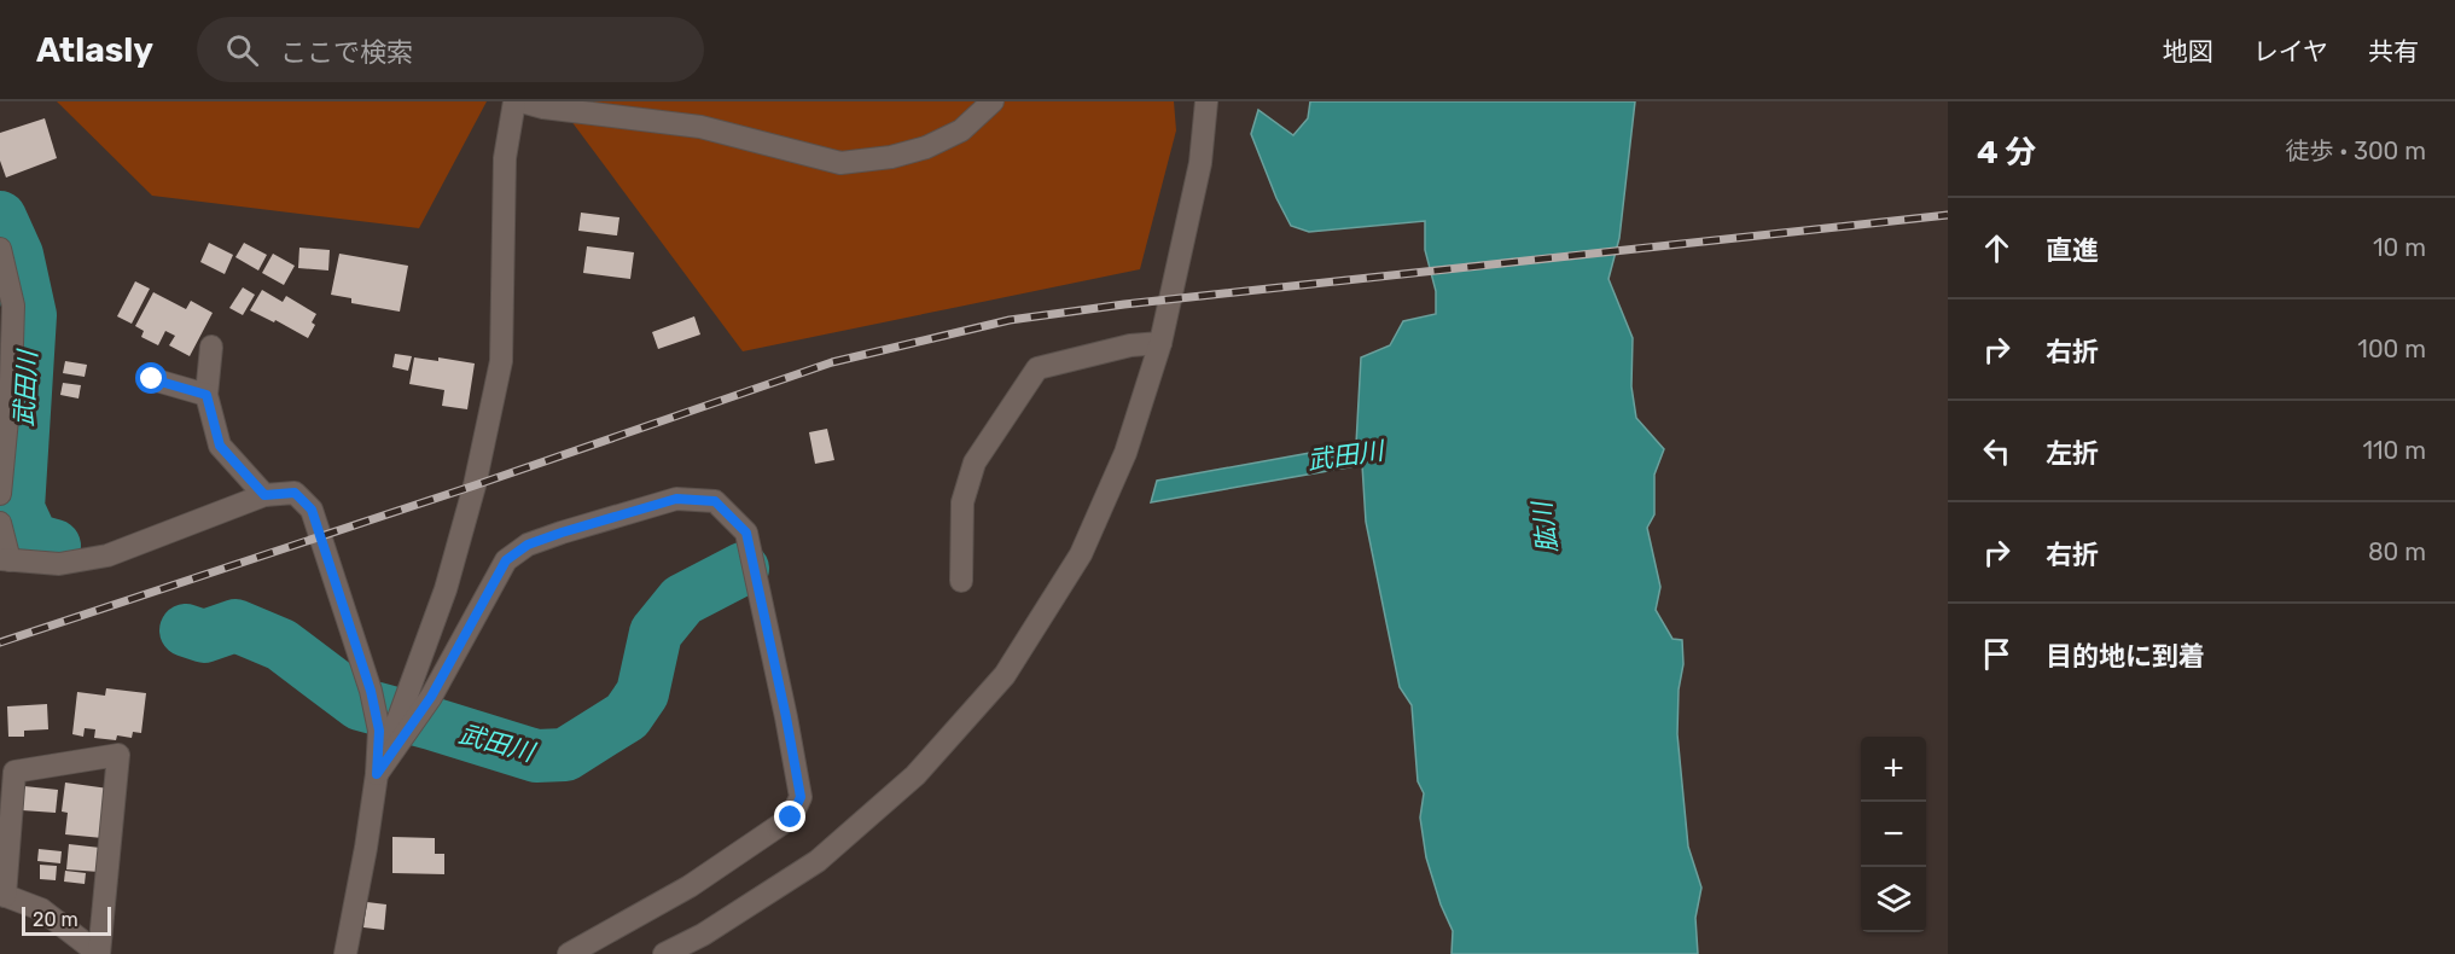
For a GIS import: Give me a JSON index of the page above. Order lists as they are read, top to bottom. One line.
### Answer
{"water":["武田川","肱川"],"scale_bar":"20 m","page":{"header":"Atlasly","search":"ここで検索","nav":["地図","レイヤ","共有"],"heading":["4 分","徒歩 · 300 m"],"list":[["直進","10 m"],["右折","100 m"],["左折","110 m"],["右折","80 m"],"目的地に到着"],"map_buttons":["+","−"],"scale":"20 m"}}
